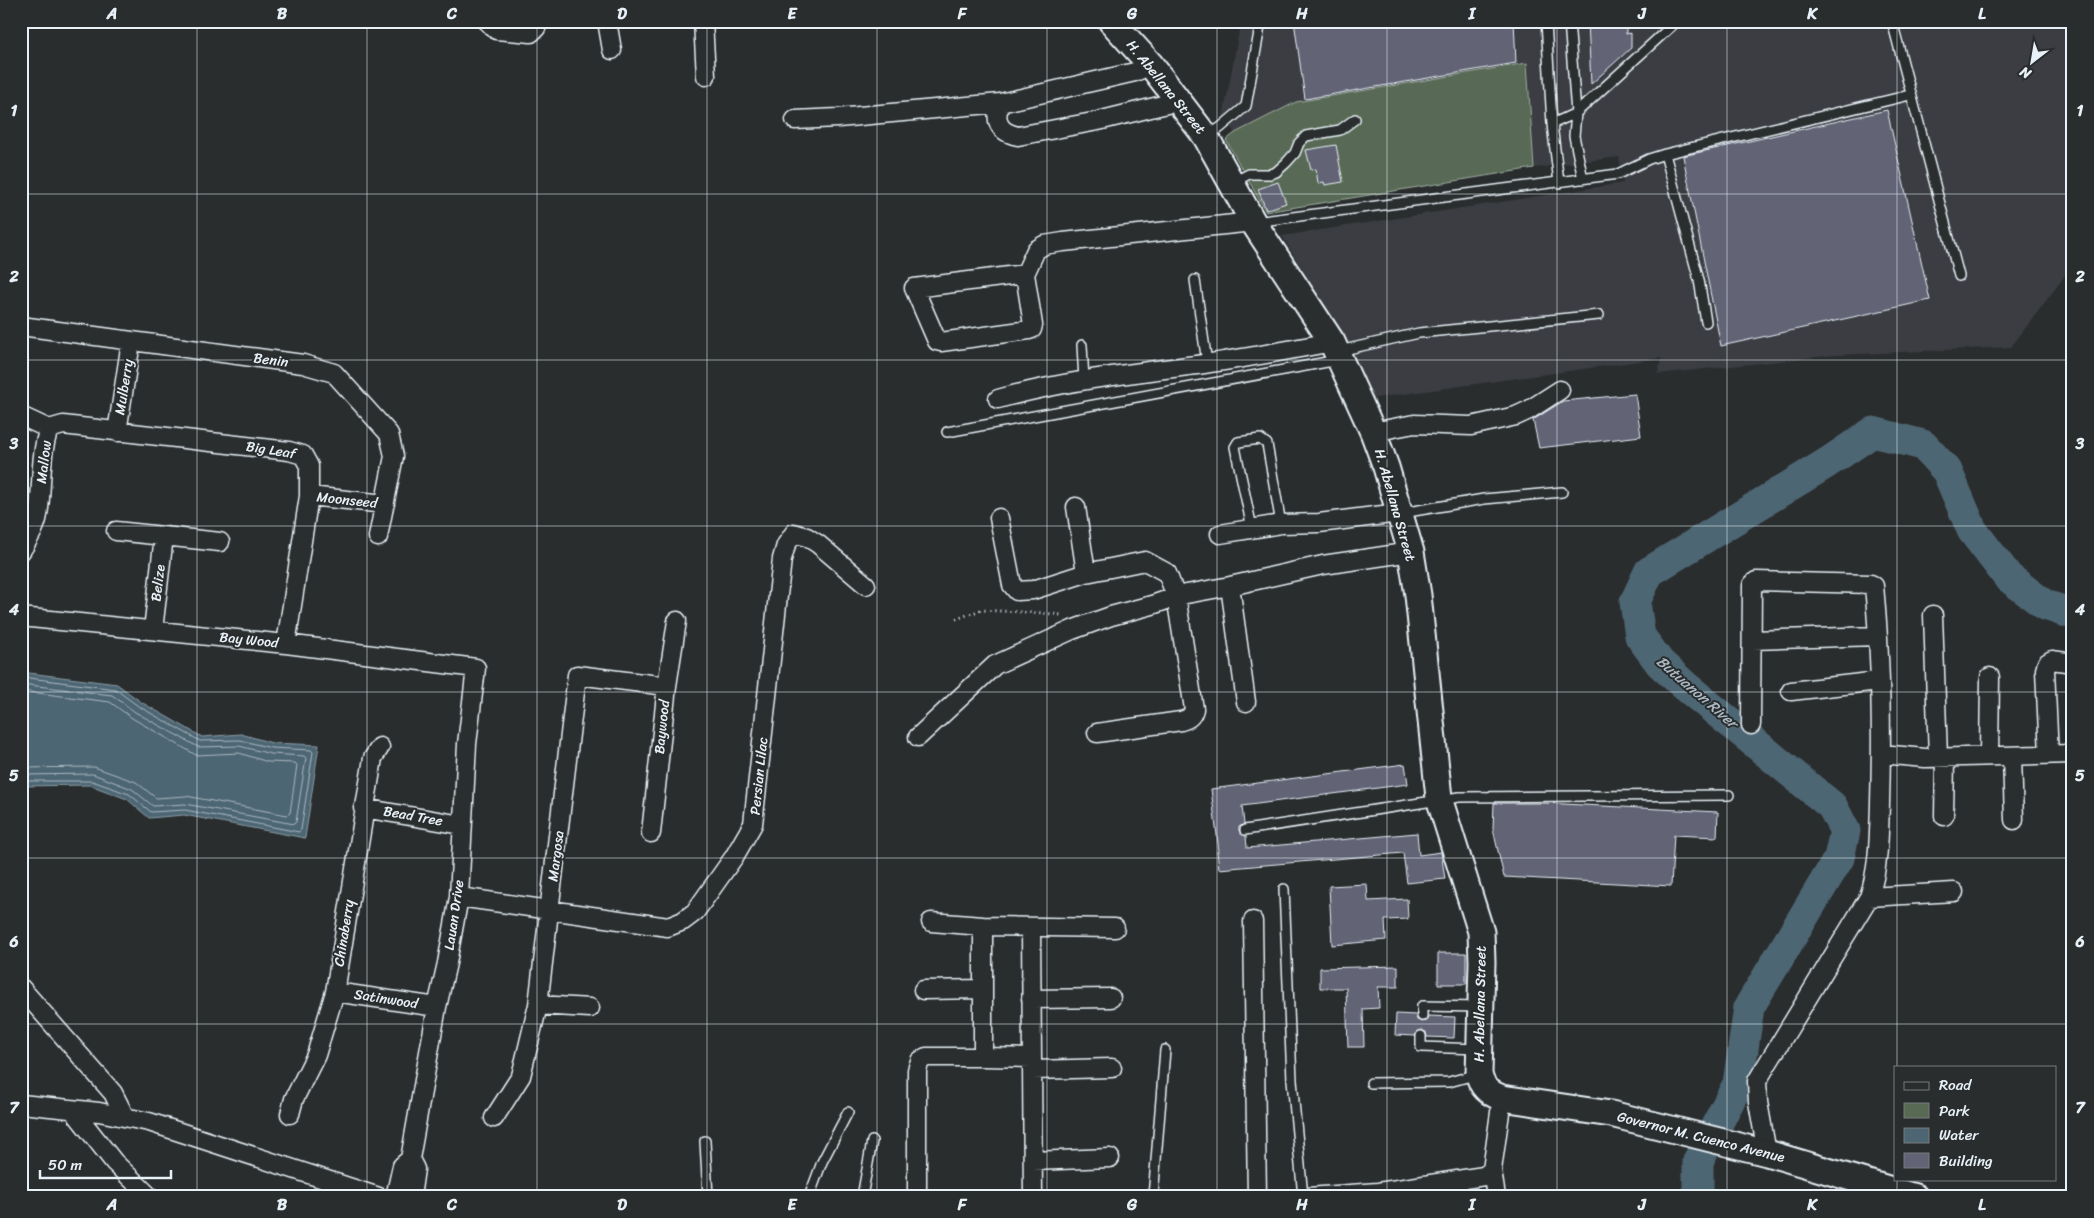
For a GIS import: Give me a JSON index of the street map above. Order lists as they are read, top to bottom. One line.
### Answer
{"streets":{"main road":["H. Abellana Street","Governor M. Cuenco Avenue"],"street":["Benin","Mulberry","Big Leaf","Mallow","Moonseed","Belize","Bay Wood","Baywood","Persian Lilac","Bead Tree","Margosa","Lauan Drive","Chinaberry","Satinwood"]},"crossings":[["H. Abellana Street","Governor M. Cuenco Avenue"],["Benin","Mulberry"],["Benin","Moonseed"],["Mulberry","Big Leaf"],["Big Leaf","Mallow"],["Big Leaf","Moonseed"],["Big Leaf","Bay Wood"],["Belize","Bay Wood"],["Bay Wood","Lauan Drive"],["Baywood","Margosa"],["Persian Lilac","Margosa"],["Persian Lilac","Lauan Drive"],["Bead Tree","Lauan Drive"],["Bead Tree","Chinaberry"],["Lauan Drive","Satinwood"],["Chinaberry","Satinwood"]],"water":["Butuanon River"],"legend":["Road","Park","Water","Building"],"scale_bar":"50 m","north":"bottom left","grid":{"columns":["A","B","C","D","E","F","G","H","I","J","K","L"],"rows":["1","2","3","4","5","6","7"]}}
